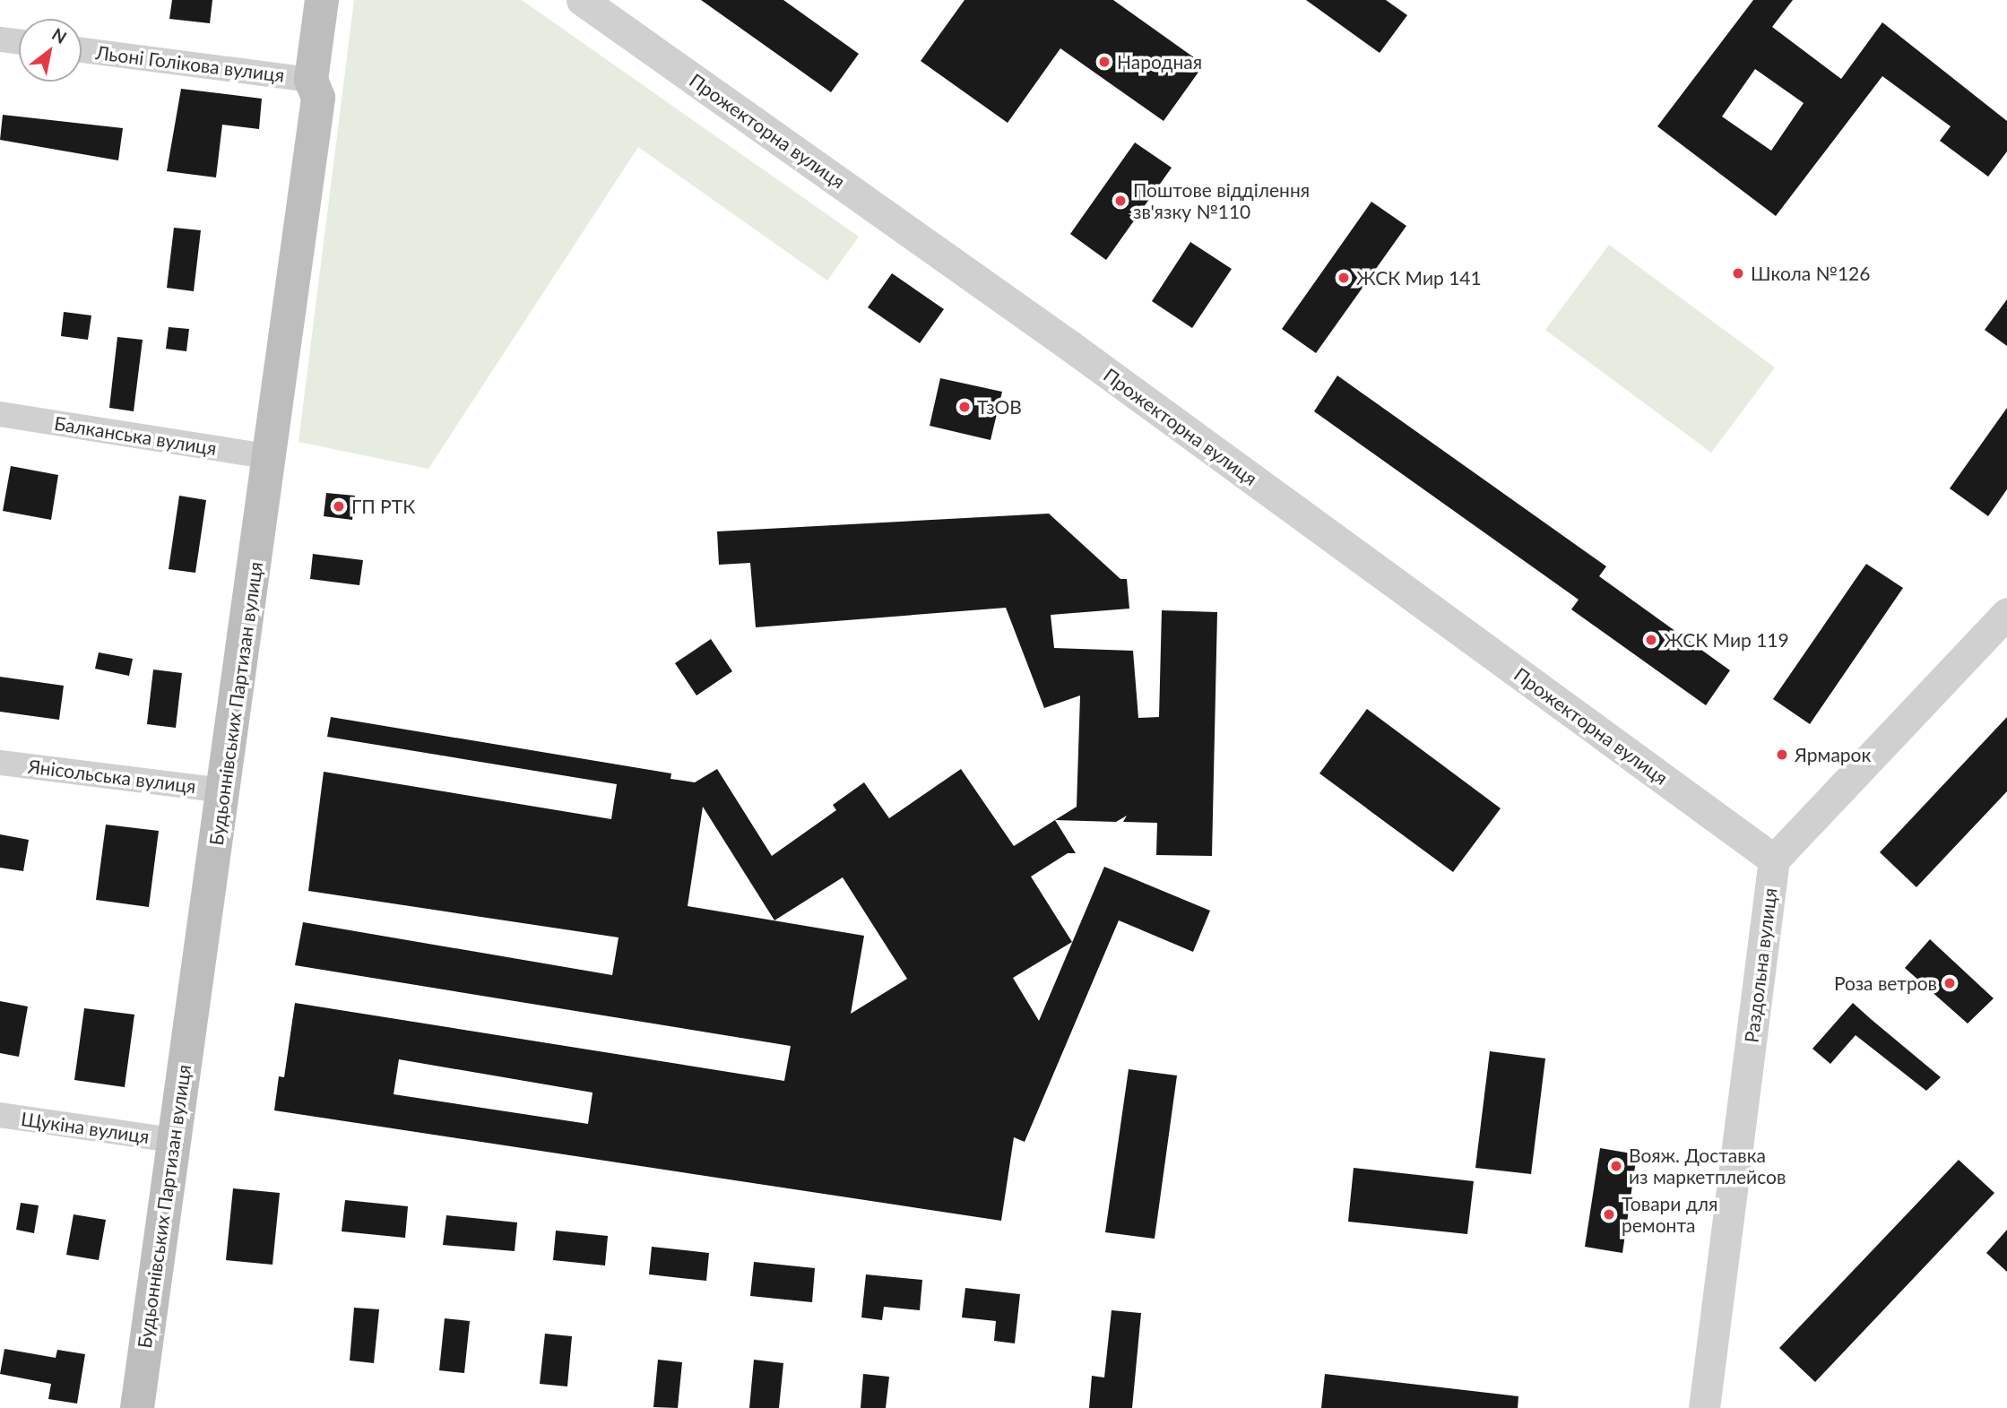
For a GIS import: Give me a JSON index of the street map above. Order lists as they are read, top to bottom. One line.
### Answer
{"streets":{"main road":["Будьоннівських Партизан вулиця"],"street":["Льоні Голікова вулиця","Прожекторна вулиця","Балканська вулиця","Янісольська вулиця","Раздольна вулиця","Щукіна вулиця"]},"crossings":[["Льоні Голікова вулиця","Будьоннівських Партизан вулиця"],["Прожекторна вулиця","Раздольна вулиця"],["Балканська вулиця","Будьоннівських Партизан вулиця"],["Будьоннівських Партизан вулиця","Янісольська вулиця"],["Будьоннівських Партизан вулиця","Щукіна вулиця"]],"places":["Народная","Поштове відділення зв'язку №110","Школа №126","ЖСК Мир 141","ТзОВ","ГП РТК","ЖСК Мир 119","Ярмарок","Роза ветров","Вояж. Доставка из маркетплейсов","Товари для ремонта"],"north":"top right"}
